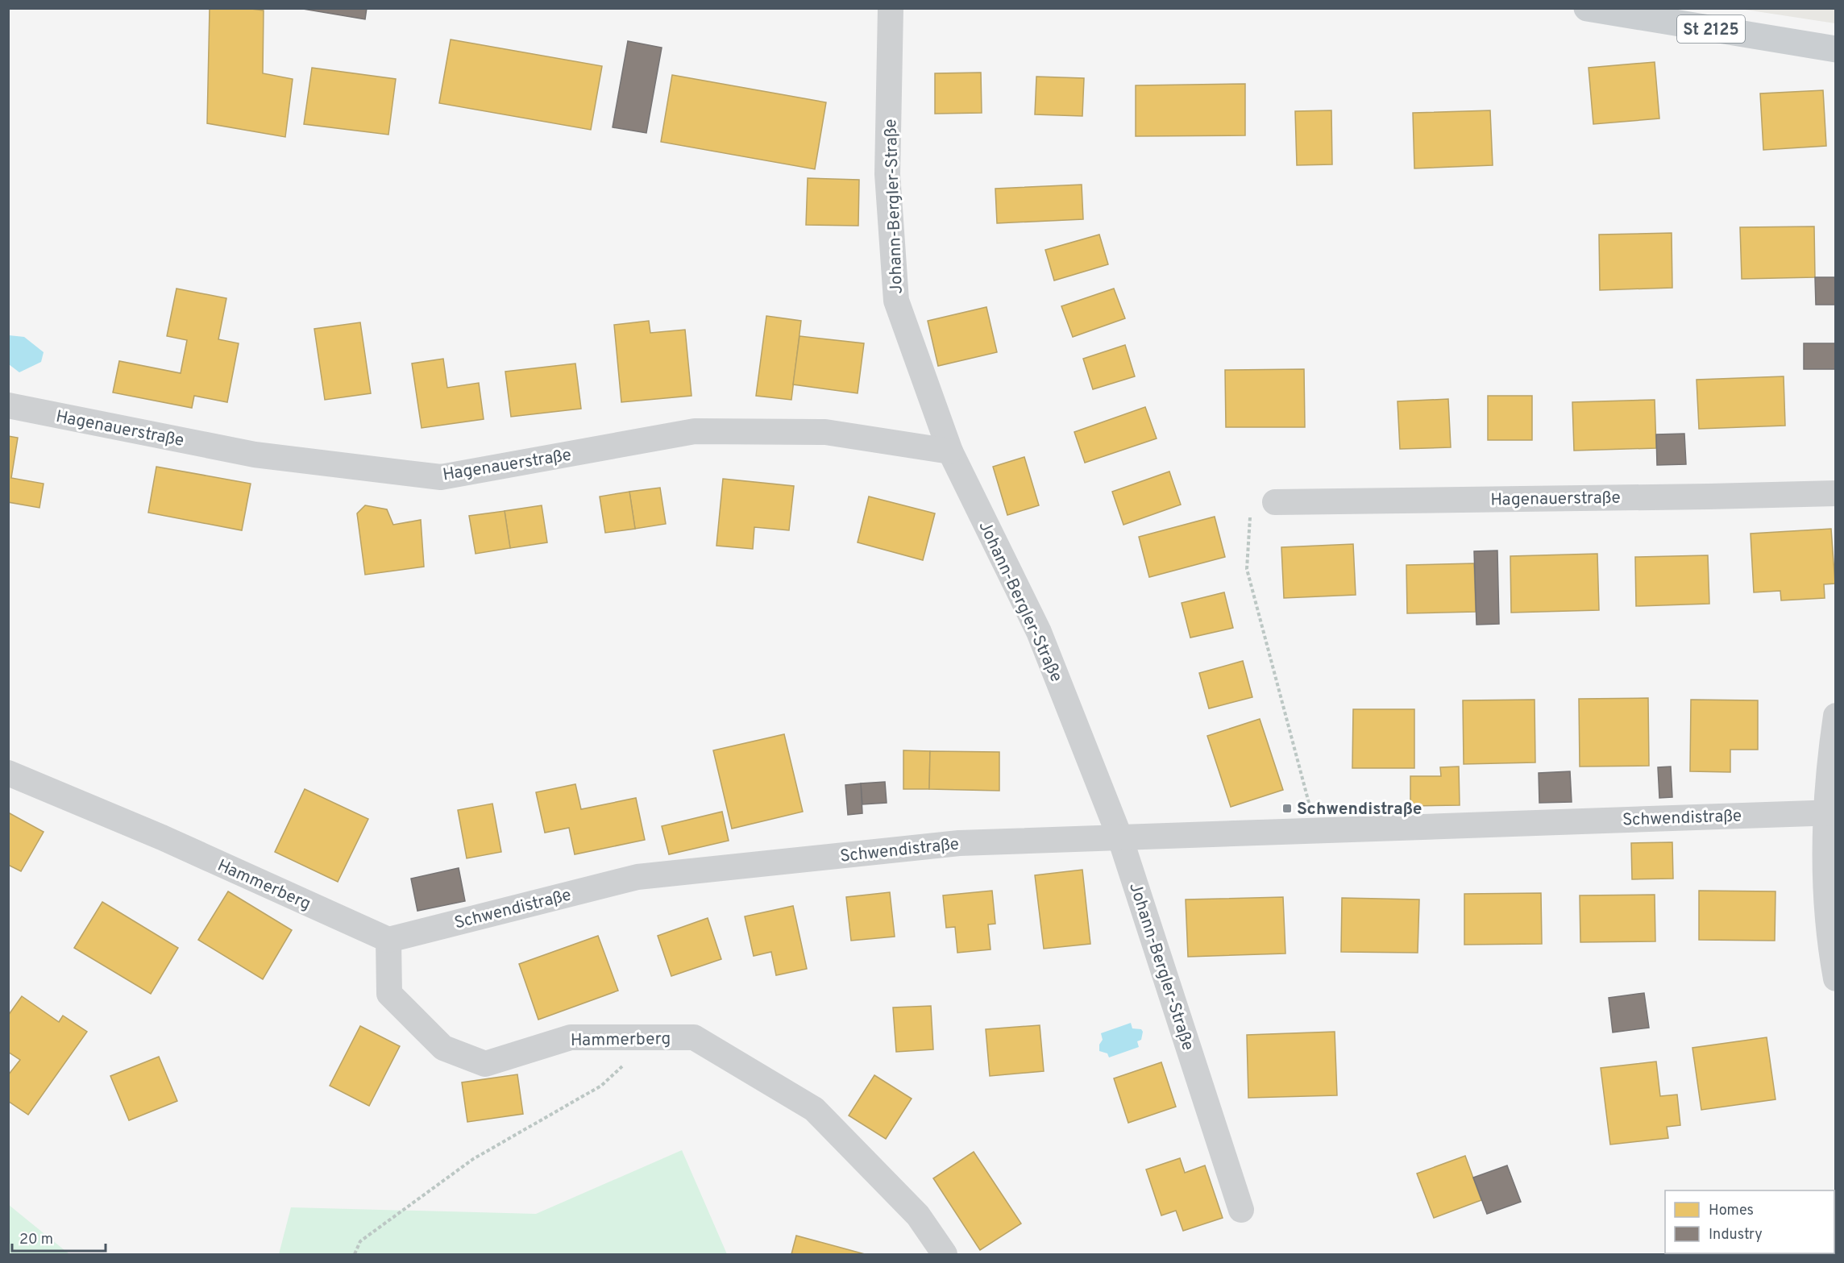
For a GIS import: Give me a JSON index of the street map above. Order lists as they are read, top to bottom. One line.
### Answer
{"streets":{"main road":["St 2125"],"street":["Johann-Bergler-Straße","Hagenauerstraße","Schwendistraße","Hammerberg"]},"crossings":[["Johann-Bergler-Straße","Hagenauerstraße"],["Johann-Bergler-Straße","Schwendistraße"],["Schwendistraße","Hammerberg"]],"places":{"transit":["Schwendistraße"]},"legend":["Homes","Industry"],"scale_bar":"20 m"}
